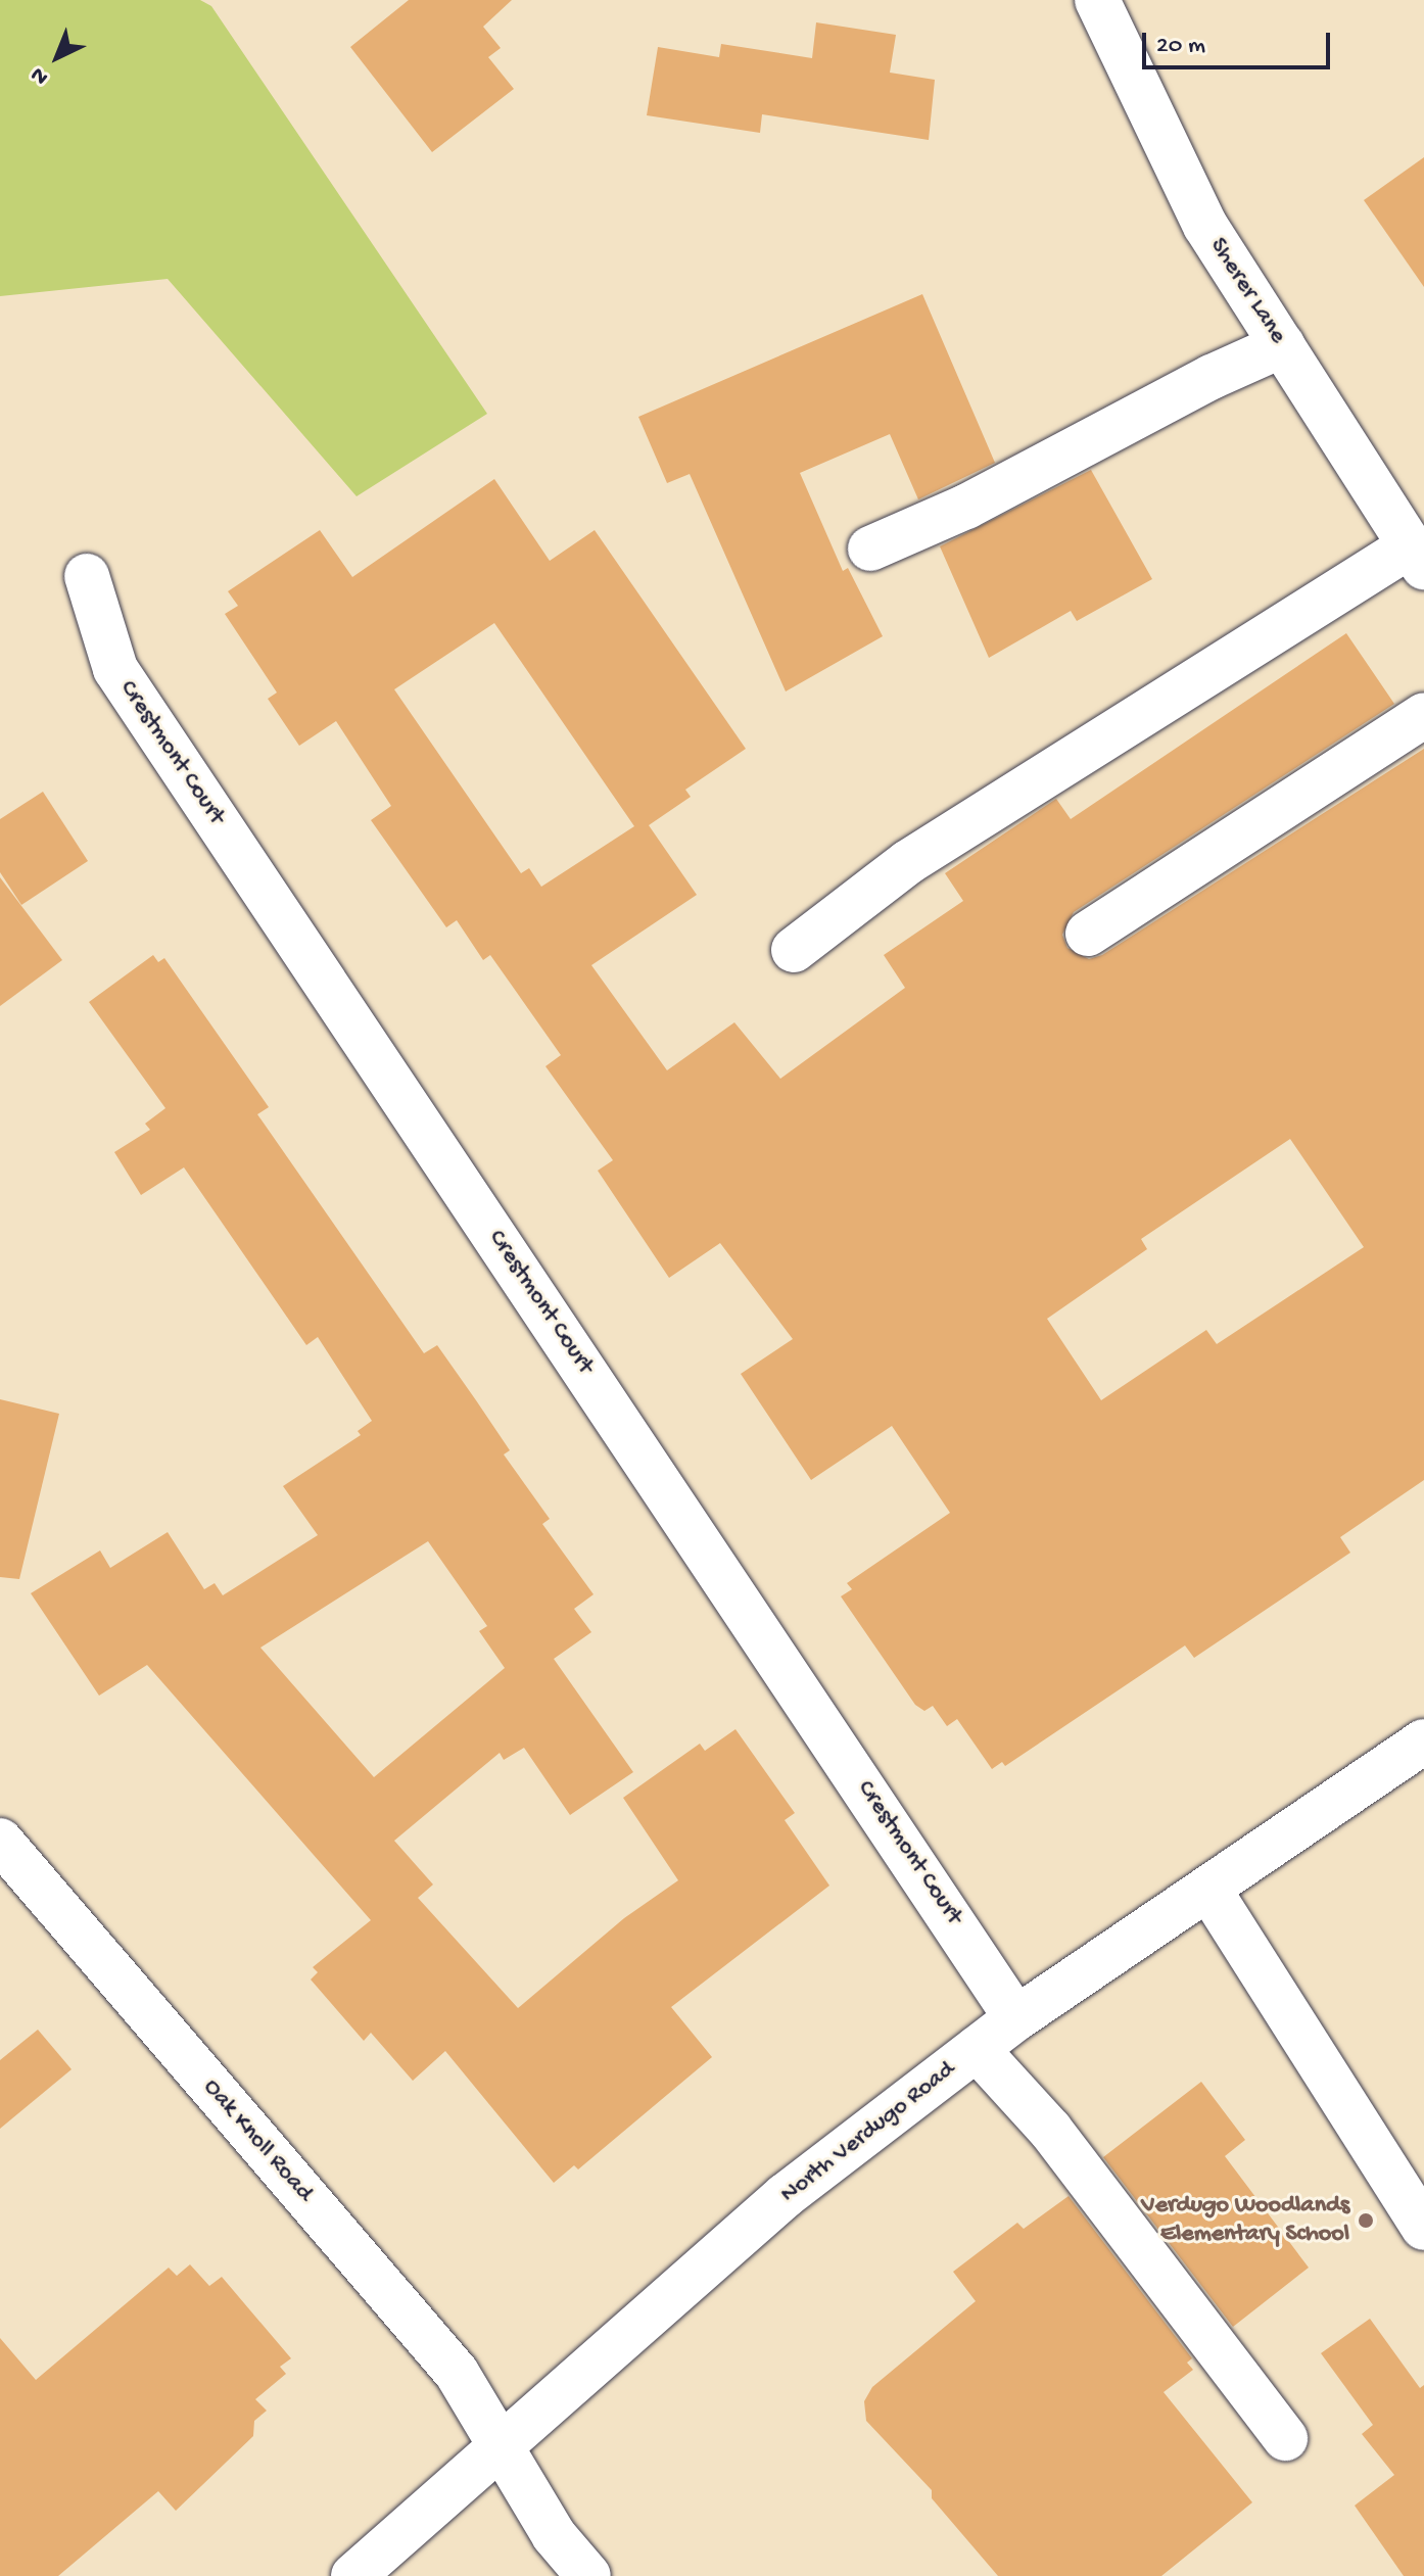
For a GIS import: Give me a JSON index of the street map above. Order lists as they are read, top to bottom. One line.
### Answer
{"streets":{"street":["Sherer Lane","Crestmont Court","North Verdugo Road","Oak Knoll Road"]},"crossings":[["Crestmont Court","North Verdugo Road"],["North Verdugo Road","Oak Knoll Road"]],"places":["Verdugo Woodlands Elementary School"],"scale_bar":"20 m","north":"bottom left"}
